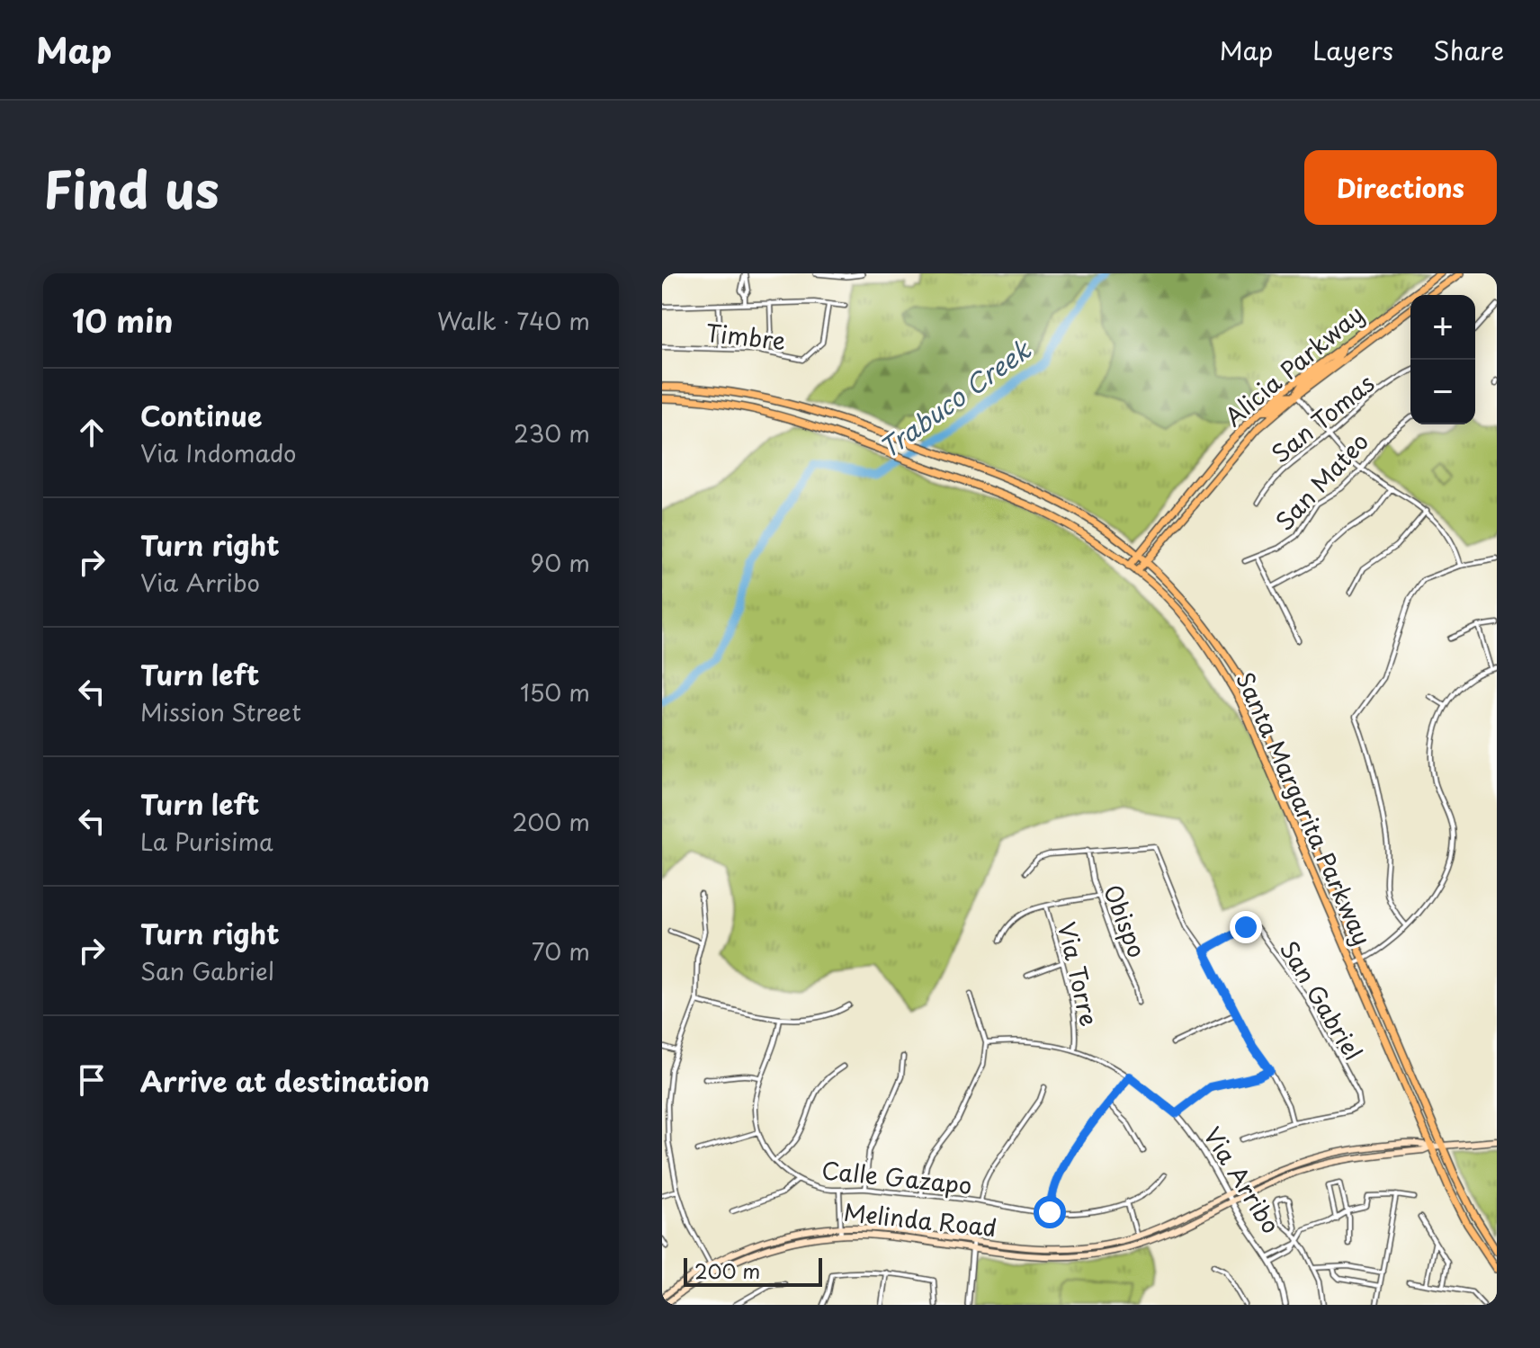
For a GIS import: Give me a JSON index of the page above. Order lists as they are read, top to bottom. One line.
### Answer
{"streets":{"main road":["Alicia Parkway","Santa Margarita Parkway","Melinda Road"],"street":["Timbre","San Tomas","San Mateo","Obispo","Via Torre","San Gabriel","Calle Gazapo","Via Arribo"]},"crossings":[["Alicia Parkway","Santa Margarita Parkway"],["Santa Margarita Parkway","Melinda Road"],["Via Torre","Via Arribo"],["Via Arribo","Melinda Road"]],"water":["Trabuco Creek"],"scale_bar":"200 m","page":{"header":"Map","nav":["Map","Layers","Share"],"title":"Find us","buttons":"Directions","heading":["10 min","Walk · 740 m"],"map_buttons":["+","−"],"list":[["Continue","Via Indomado","230 m"],["Turn right","Via Arribo","90 m"],["Turn left","Mission Street","150 m"],["Turn left","La Purisima","200 m"],["Turn right","San Gabriel","70 m"],"Arrive at destination"],"scale":"200 m"}}
